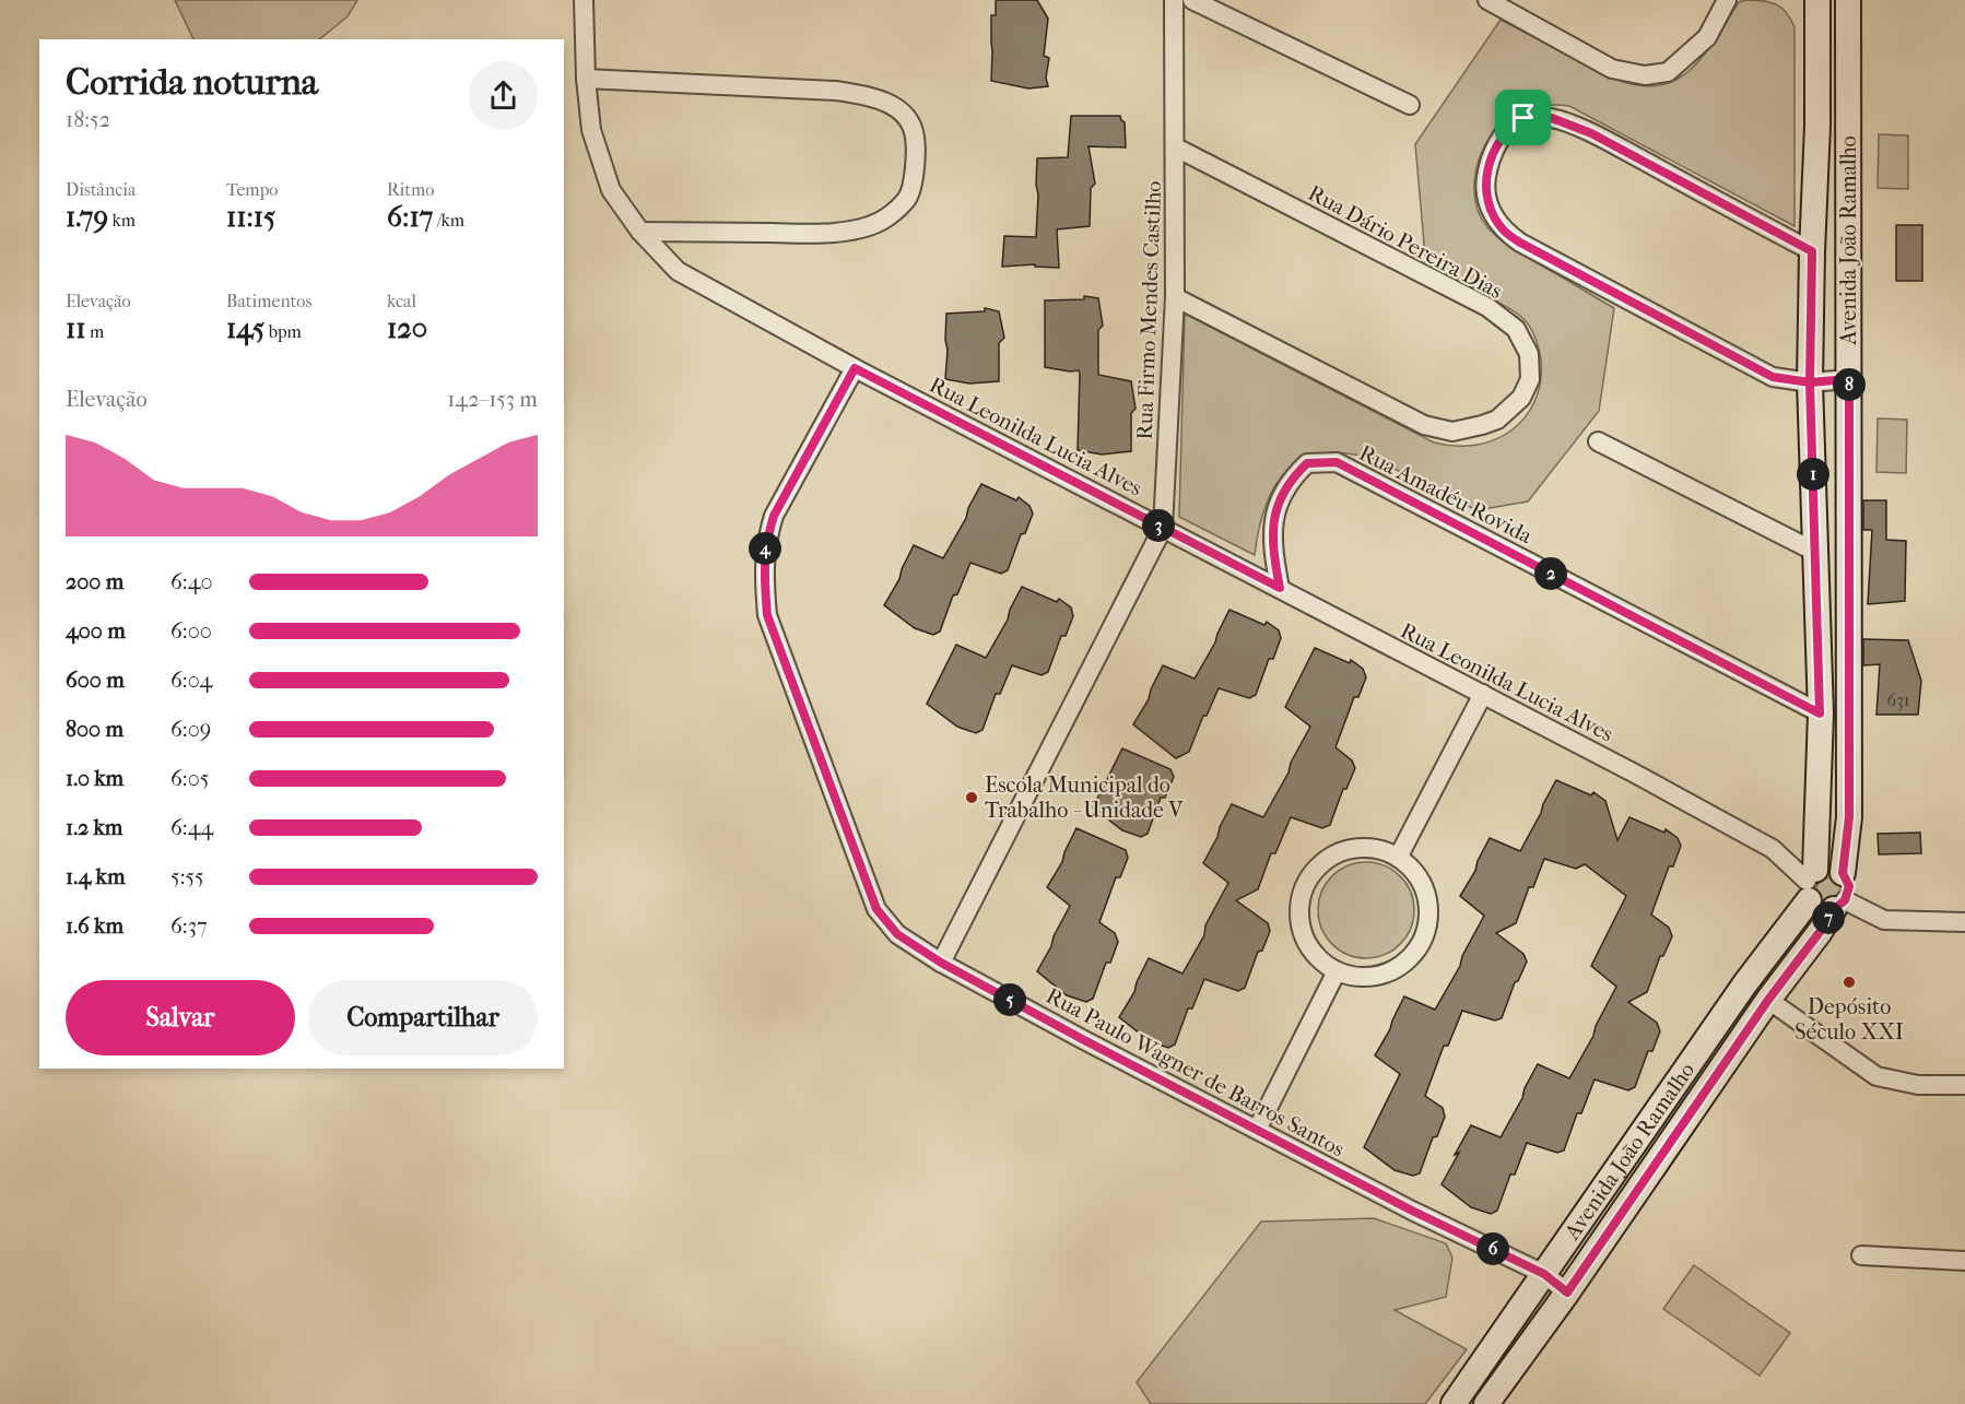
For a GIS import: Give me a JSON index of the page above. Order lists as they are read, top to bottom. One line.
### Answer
{"streets":{"street":["Avenida João Ramalho","Rua Dário Pereira Dias","Rua Firmo Mendes Castilho","Rua Leonilda Lucia Alves","Rua Amadéu Rovida","Rua Paulo Wagner de Barros Santos"]},"crossings":[["Avenida João Ramalho","Rua Leonilda Lucia Alves"],["Avenida João Ramalho","Rua Amadéu Rovida"],["Avenida João Ramalho","Rua Paulo Wagner de Barros Santos"],["Rua Dário Pereira Dias","Rua Firmo Mendes Castilho"],["Rua Firmo Mendes Castilho","Rua Leonilda Lucia Alves"],["Rua Firmo Mendes Castilho","Rua Paulo Wagner de Barros Santos"],["Rua Leonilda Lucia Alves","Rua Amadéu Rovida"],["Rua Leonilda Lucia Alves","Rua Paulo Wagner de Barros Santos"]],"places":["Escola Municipal do Trabalho - Unidade V","Depósito Século XXI"],"house_numbers":["631"],"page":{"heading":["Corrida noturna","18:52"],"stats":[["Distância","1.79 km"],["Tempo","11:15"],["Ritmo","6:17 /km"],["Elevação","11 m"],["Batimentos","145 bpm"],["kcal","120"]],"pins":["8","1","3","4","2","7","5","6"],"chart":["Elevação","142–153 m"],"list":[{"name":"200 m","note":"6:40"},{"name":"400 m","note":"6:00"},{"name":"600 m","note":"6:04"},{"name":"800 m","note":"6:09"},{"name":"1.0 km","note":"6:05"},{"name":"1.2 km","note":"6:44"},{"name":"1.4 km","note":"5:55"},{"name":"1.6 km","note":"6:37"}],"buttons":["Salvar","Compartilhar"]}}
